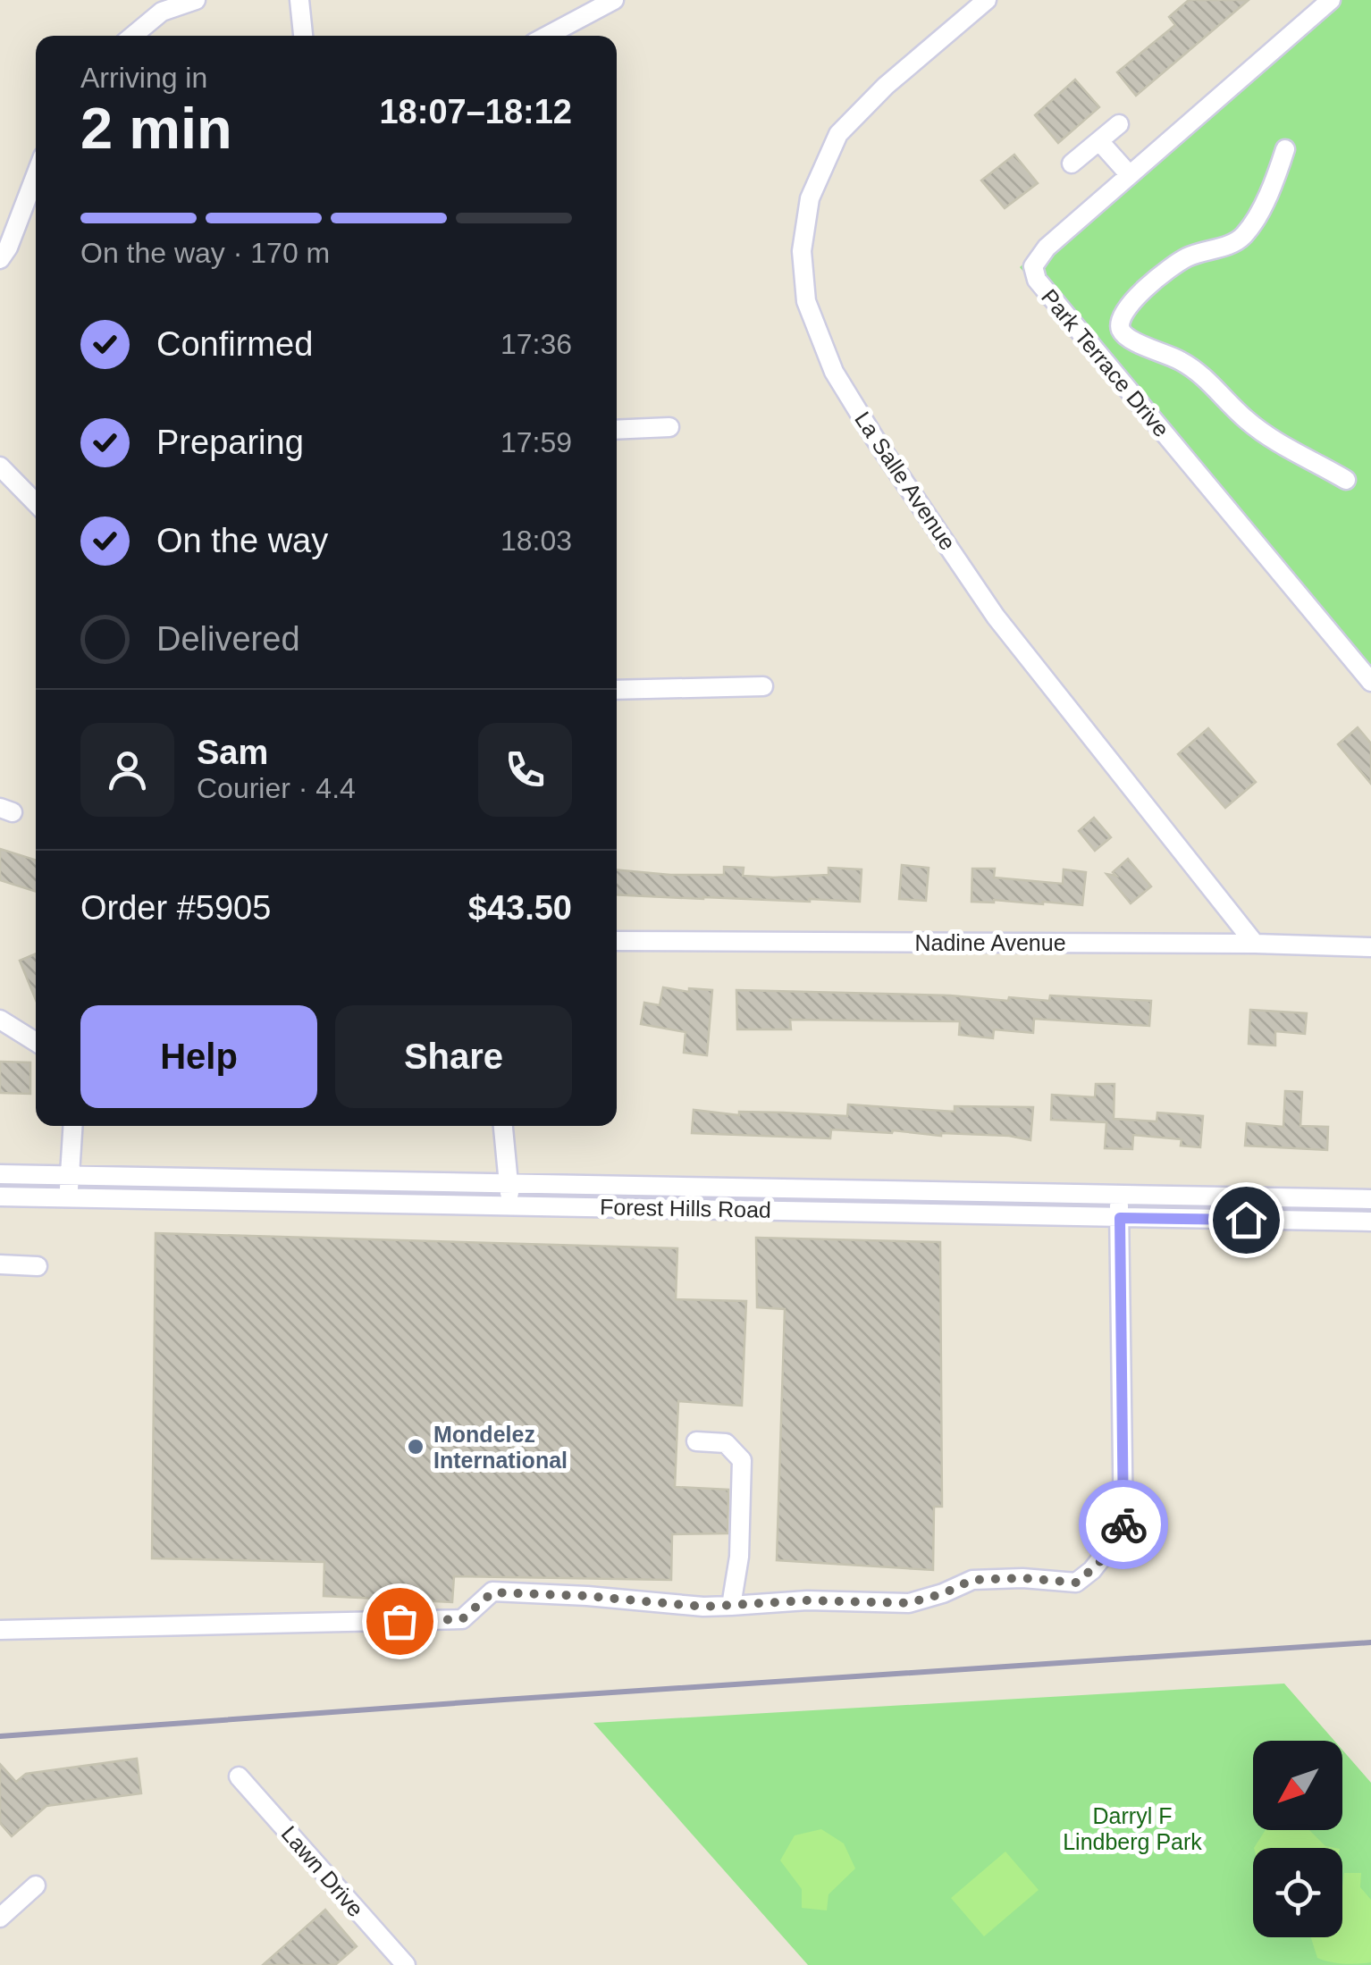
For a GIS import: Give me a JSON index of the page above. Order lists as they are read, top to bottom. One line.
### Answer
{"streets":{"street":["Park Terrace Drive","La Salle Avenue","Nadine Avenue","Forest Hills Road","Lawn Drive"]},"crossings":[["La Salle Avenue","Nadine Avenue"]],"parks":["Darryl F Lindberg Park"],"places":["Mondelez International"],"north":"bottom left","page":{"heading":["2 min","Arriving in","18:07–18:12"],"panel":["Sam","Courier · 4.4","Order #5905","$43.50"],"bar":"On the way · 170 m","list":[["Confirmed","17:36"],["Preparing","17:59"],["On the way","18:03"],"Delivered"],"buttons":["Help","Share"]}}
